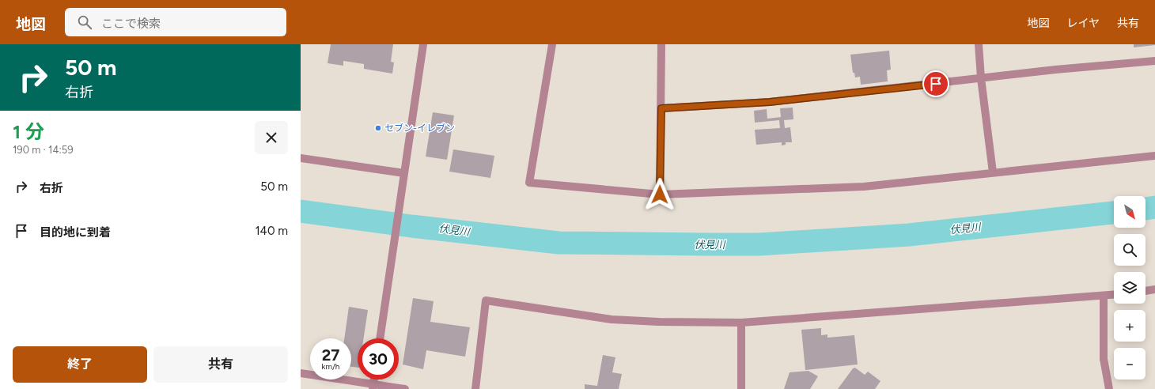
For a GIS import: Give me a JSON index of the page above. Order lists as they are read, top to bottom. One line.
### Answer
{"water":["伏見川"],"places":["セブン-イレブン"],"north":"bottom right","page":{"header":"地図","search":"ここで検索","nav":["地図","レイヤ","共有"],"turn":["50 m","右折"],"heading":["1 分","190 m · 14:59"],"list":[{"name":"右折","value":"50 m"},{"name":"目的地に到着","value":"140 m"}],"map_buttons":["+","−"],"speed":"27 km/h","limit":"30","buttons":["終了","共有"]}}
